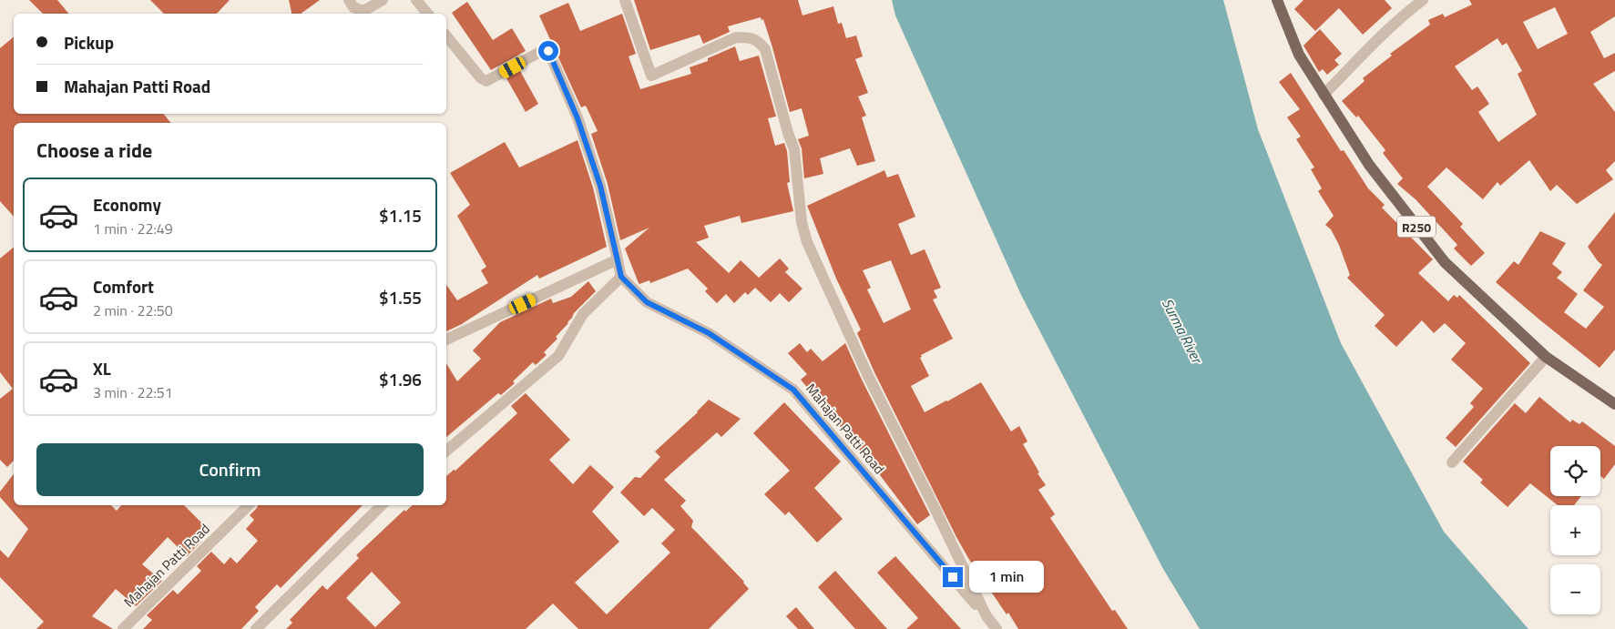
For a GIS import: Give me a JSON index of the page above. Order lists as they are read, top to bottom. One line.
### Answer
{"streets":{"main road":["R250"],"street":["Mahajan Patti Road"]},"water":["Surma River"],"page":{"banner":["Pickup","Mahajan Patti Road"],"heading":"Choose a ride","list":[{"name":"Economy","note":"1 min · 22:49","value":"$1.15"},{"name":"Comfort","note":"2 min · 22:50","value":"$1.55"},{"name":"XL","note":"3 min · 22:51","value":"$1.96"}],"buttons":"Confirm","map_buttons":["+","−"],"bubble":"1 min"}}
